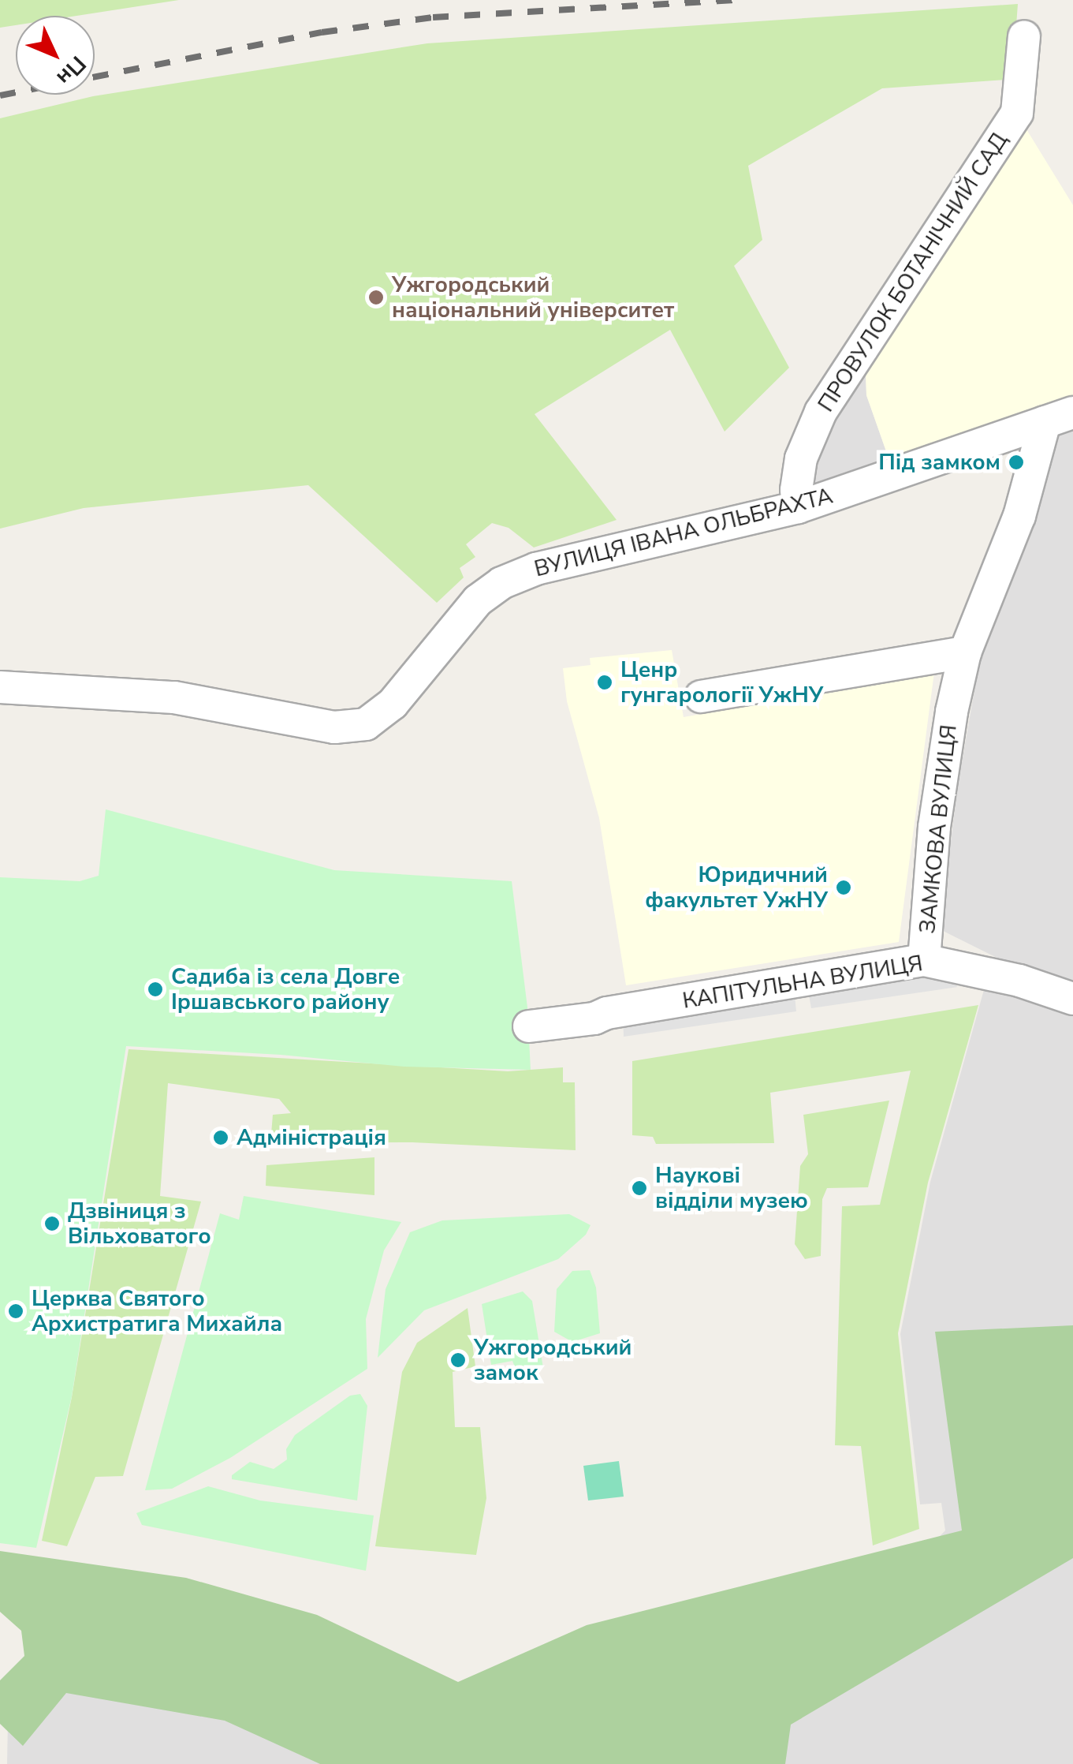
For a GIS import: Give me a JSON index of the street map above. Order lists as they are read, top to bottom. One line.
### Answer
{"streets":{"street":["ПРОВУЛОК БОТАНІЧНИЙ САД","ВУЛИЦЯ ІВАНА ОЛЬБРАХТА","ЗАМКОВА ВУЛИЦЯ","КАПІТУЛЬНА ВУЛИЦЯ"]},"crossings":[["ПРОВУЛОК БОТАНІЧНИЙ САД","ВУЛИЦЯ ІВАНА ОЛЬБРАХТА"],["ВУЛИЦЯ ІВАНА ОЛЬБРАХТА","ЗАМКОВА ВУЛИЦЯ"],["ЗАМКОВА ВУЛИЦЯ","КАПІТУЛЬНА ВУЛИЦЯ"]],"places":["Ужгородський національний університет","Під замком","Ценр гунгарології УжНУ","Юридичний факультет УжНУ","Садиба із села Довге Іршавського району","Адміністрація","Наукові відділи музею","Дзвіниця з Вільховатого","Церква Святого Архистратига Михайла","Ужгородський замок"],"north":"bottom right"}
